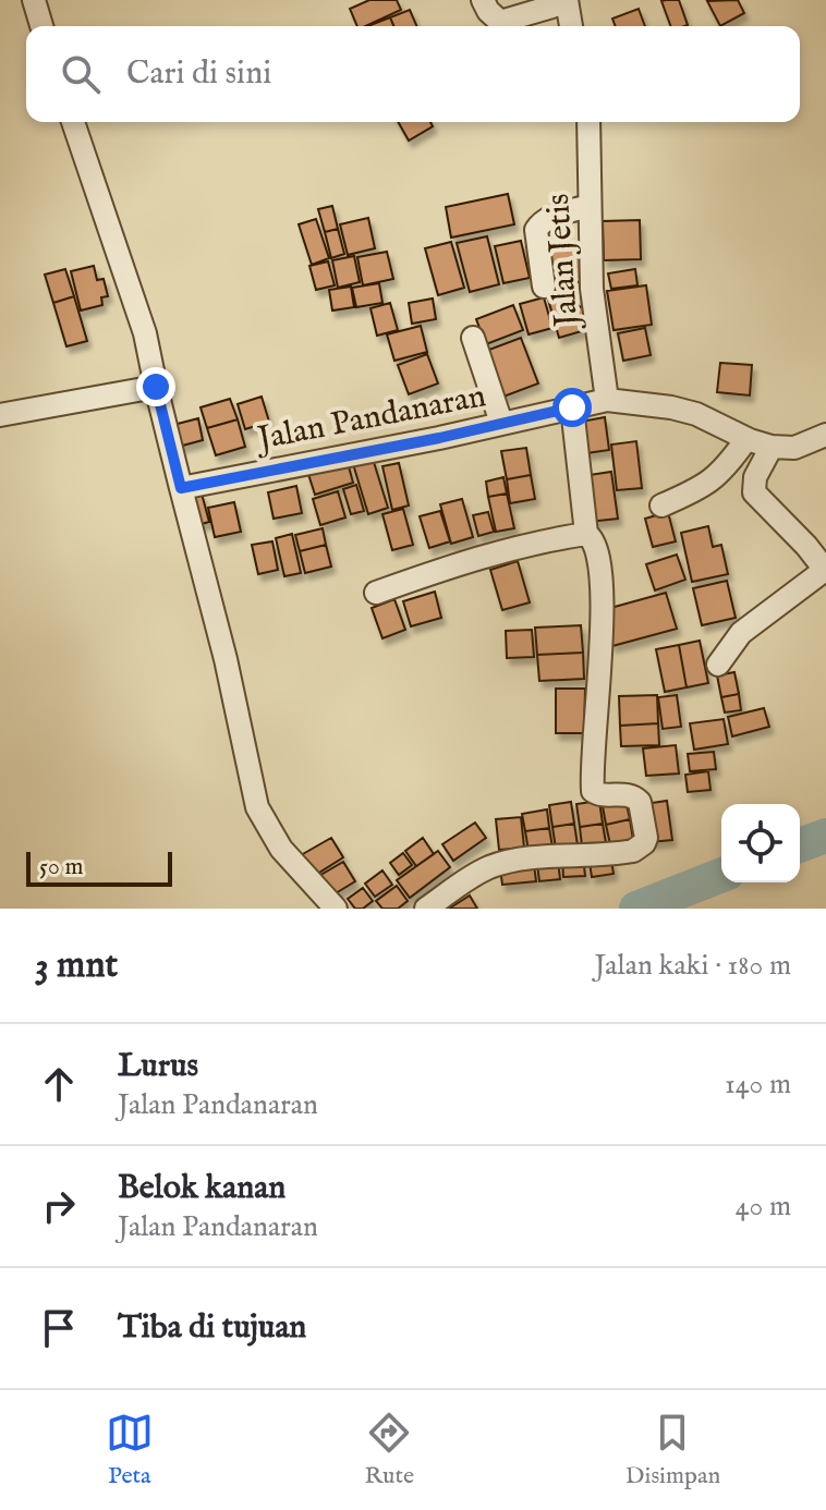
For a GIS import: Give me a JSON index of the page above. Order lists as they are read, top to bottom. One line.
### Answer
{"streets":{"street":["Jalan Jetis","Jalan Pandanaran"]},"crossings":[["Jalan Jetis","Jalan Pandanaran"]],"scale_bar":"50 m","page":{"search":"Cari di sini","scale":"50 m","heading":["3 mnt","Jalan kaki · 180 m"],"list":[["Lurus","Jalan Pandanaran","140 m"],["Belok kanan","Jalan Pandanaran","40 m"],"Tiba di tujuan"],"nav":["Peta","Rute","Disimpan"]}}
